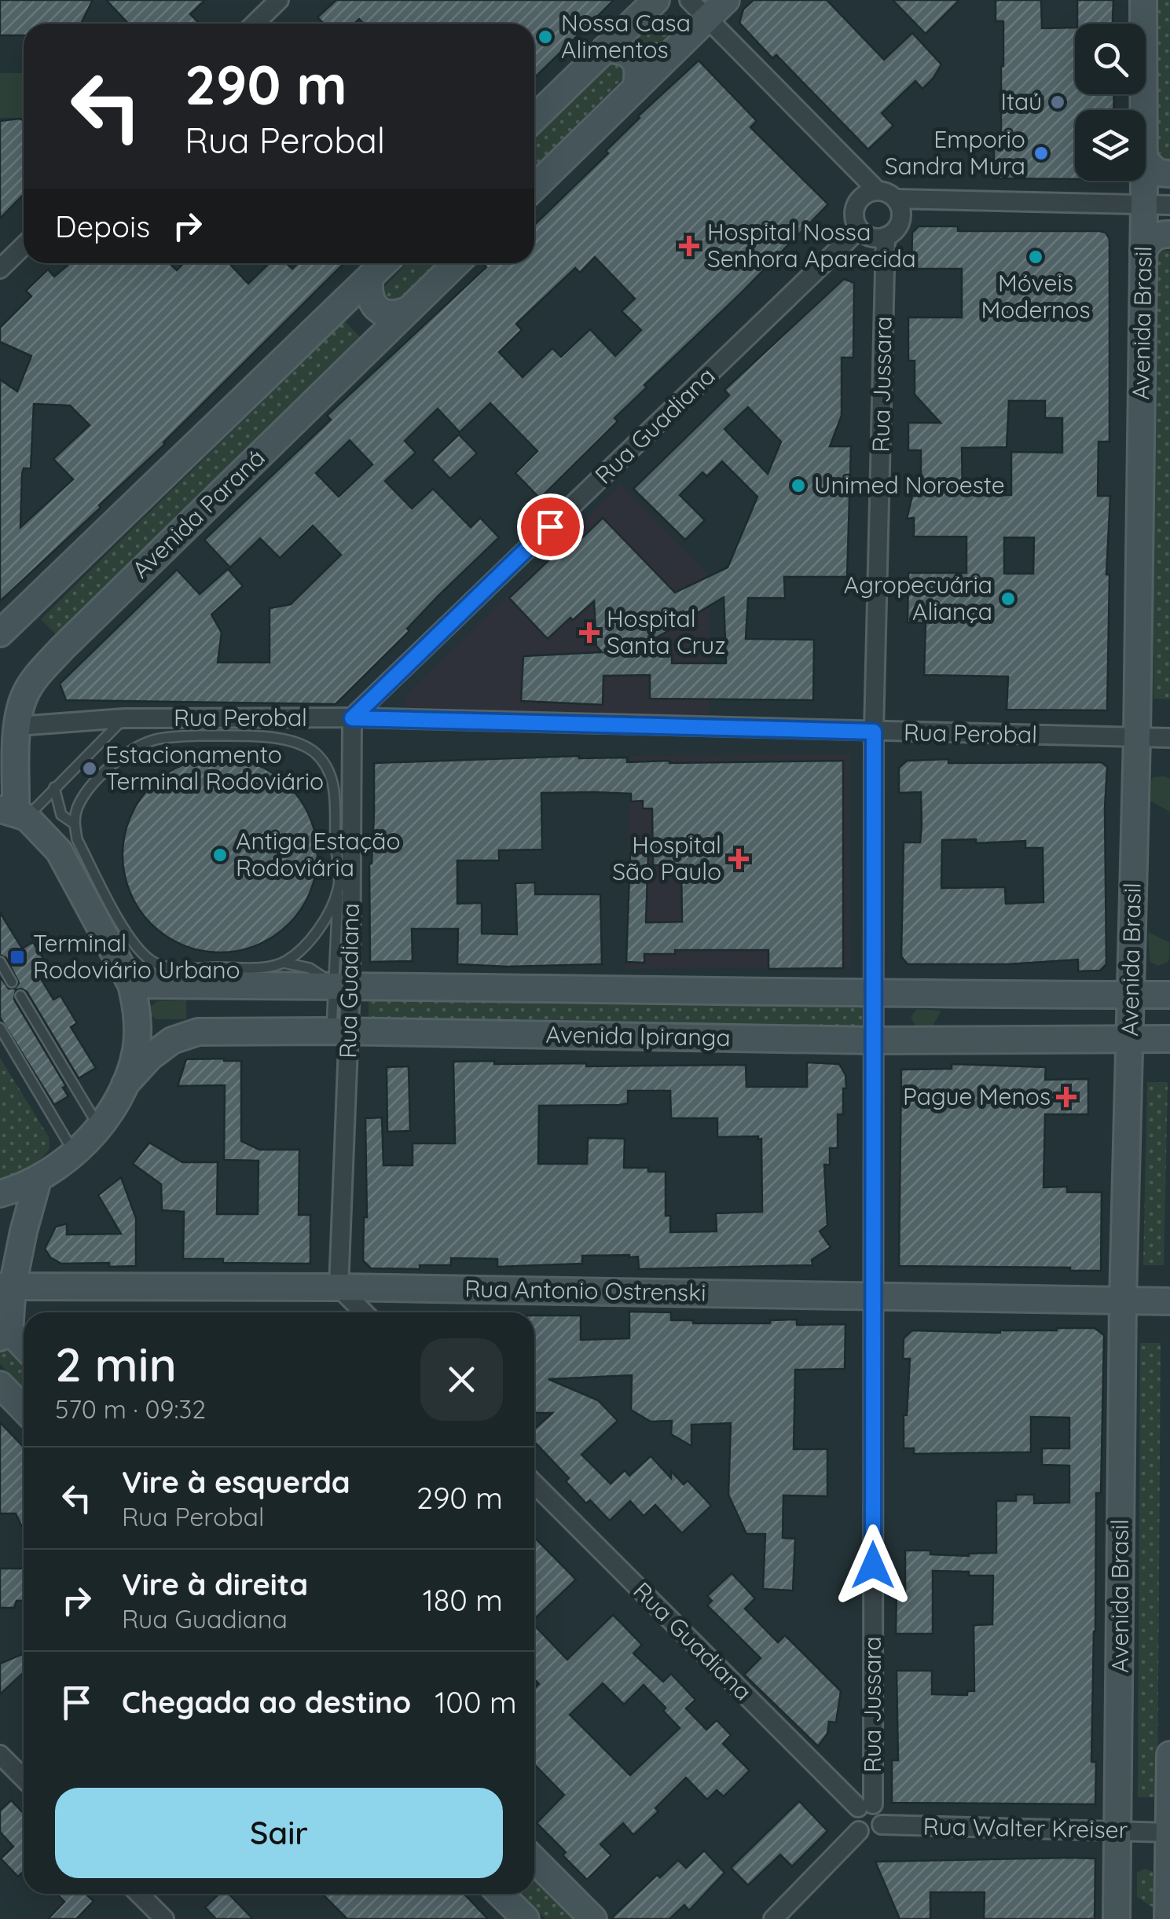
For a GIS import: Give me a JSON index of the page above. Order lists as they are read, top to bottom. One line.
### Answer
{"streets":{"street":["Avenida Brasil","Rua Jussara","Rua Guadiana","Avenida Paraná","Rua Perobal","Avenida Ipiranga","Rua Antonio Ostrenski","Rua Walter Kreiser"]},"crossings":[["Avenida Brasil","Rua Perobal"],["Avenida Brasil","Avenida Ipiranga"],["Avenida Brasil","Rua Antonio Ostrenski"],["Avenida Brasil","Rua Walter Kreiser"],["Rua Jussara","Rua Guadiana"],["Rua Jussara","Rua Perobal"],["Rua Jussara","Avenida Ipiranga"],["Rua Jussara","Rua Antonio Ostrenski"],["Rua Jussara","Rua Walter Kreiser"],["Rua Guadiana","Rua Perobal"],["Rua Guadiana","Avenida Ipiranga"],["Rua Guadiana","Rua Antonio Ostrenski"],["Rua Guadiana","Rua Walter Kreiser"],["Avenida Paraná","Rua Perobal"]],"places":{"other":["Nossa Casa Alimentos","Itaú","Emporio Sandra Mura","Móveis Modernos","Unimed Noroeste","Agropecuária Aliança","Estacionamento Terminal Rodoviário","Antiga Estação Rodoviária"],"health":["Hospital Nossa Senhora Aparecida","Hospital Santa Cruz","Hospital São Paulo","Pague Menos"],"transit":["Terminal Rodoviário Urbano"]},"page":{"turn":["290 m","Rua Perobal"],"then":"Depois","heading":["2 min","570 m · 09:32"],"list":[{"name":"Vire à esquerda","note":"Rua Perobal","value":"290 m"},{"name":"Vire à direita","note":"Rua Guadiana","value":"180 m"},{"name":"Chegada ao destino","value":"100 m"}],"buttons":"Sair"}}
